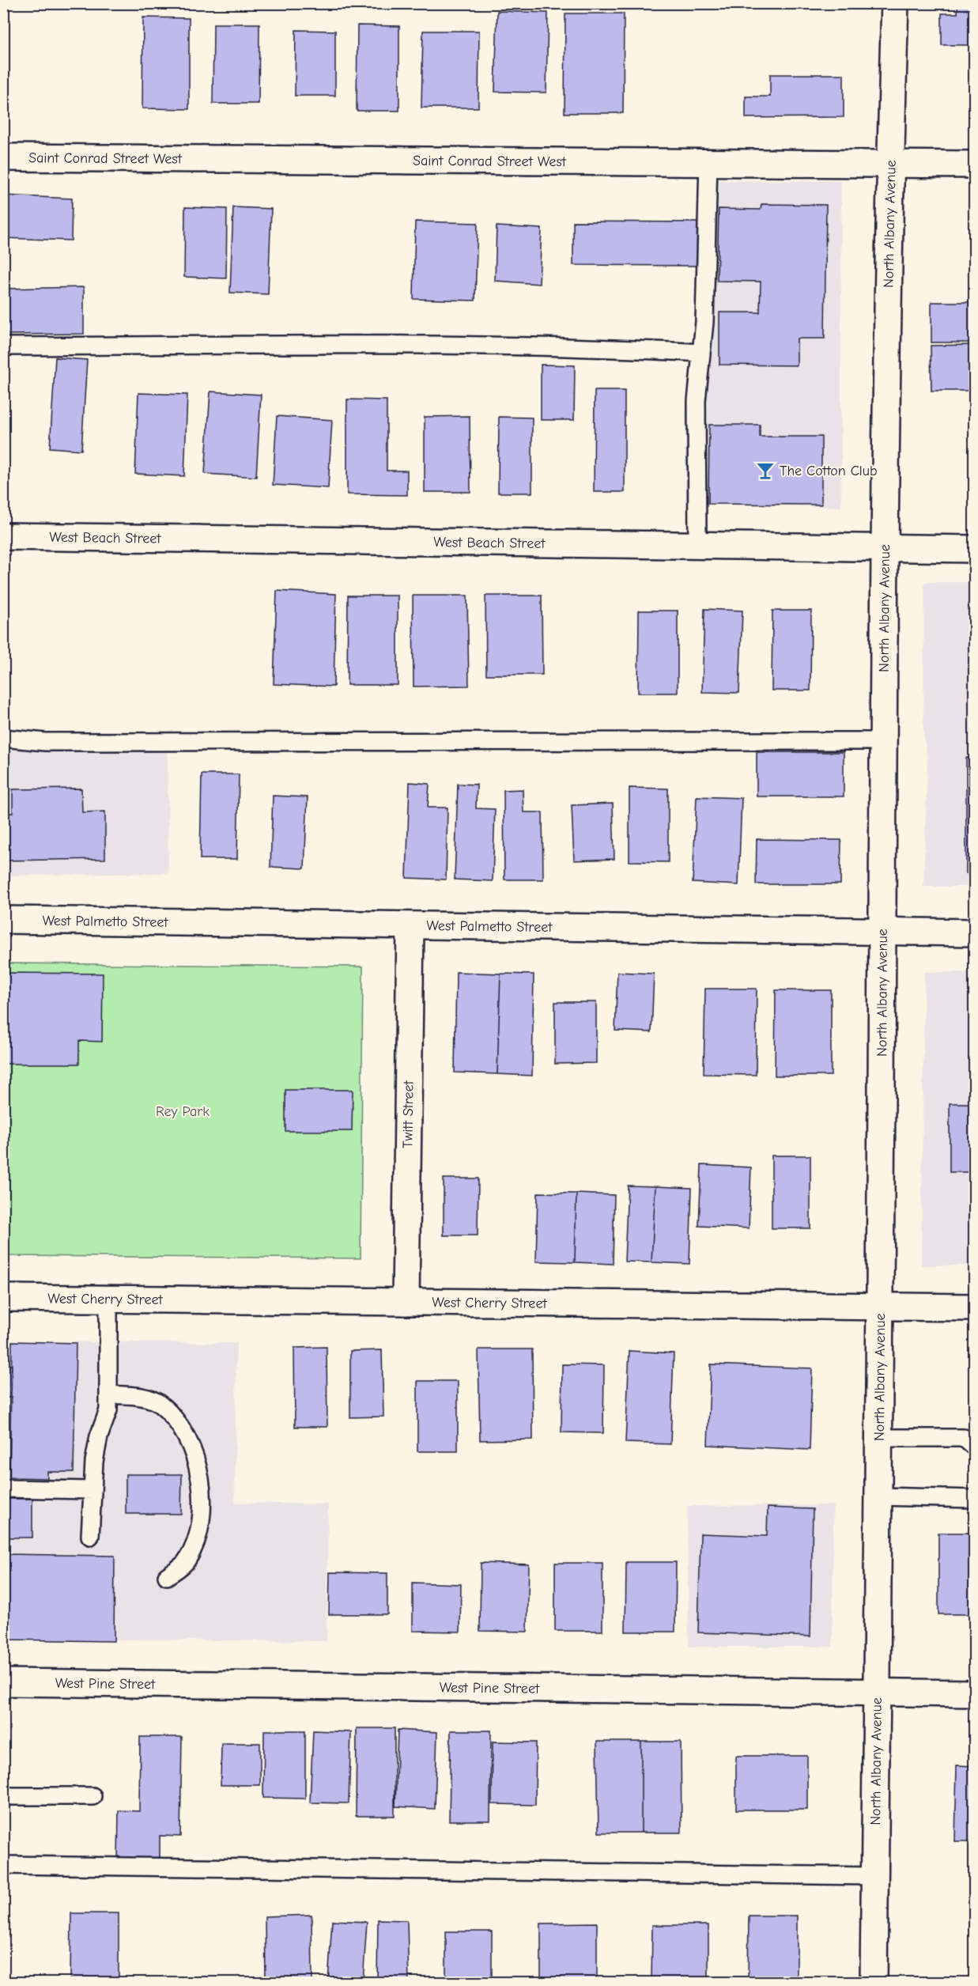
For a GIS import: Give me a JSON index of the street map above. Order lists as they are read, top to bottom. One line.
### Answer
{"streets":{"street":["Saint Conrad Street West","North Albany Avenue","West Beach Street","West Palmetto Street","Twitt Street","West Cherry Street","West Pine Street"]},"crossings":[["Saint Conrad Street West","North Albany Avenue"],["North Albany Avenue","West Beach Street"],["North Albany Avenue","West Palmetto Street"],["North Albany Avenue","West Cherry Street"],["North Albany Avenue","West Pine Street"],["West Palmetto Street","Twitt Street"],["Twitt Street","West Cherry Street"]],"parks":["Rey Park"],"places":{"bar":["The Cotton Club"]}}
